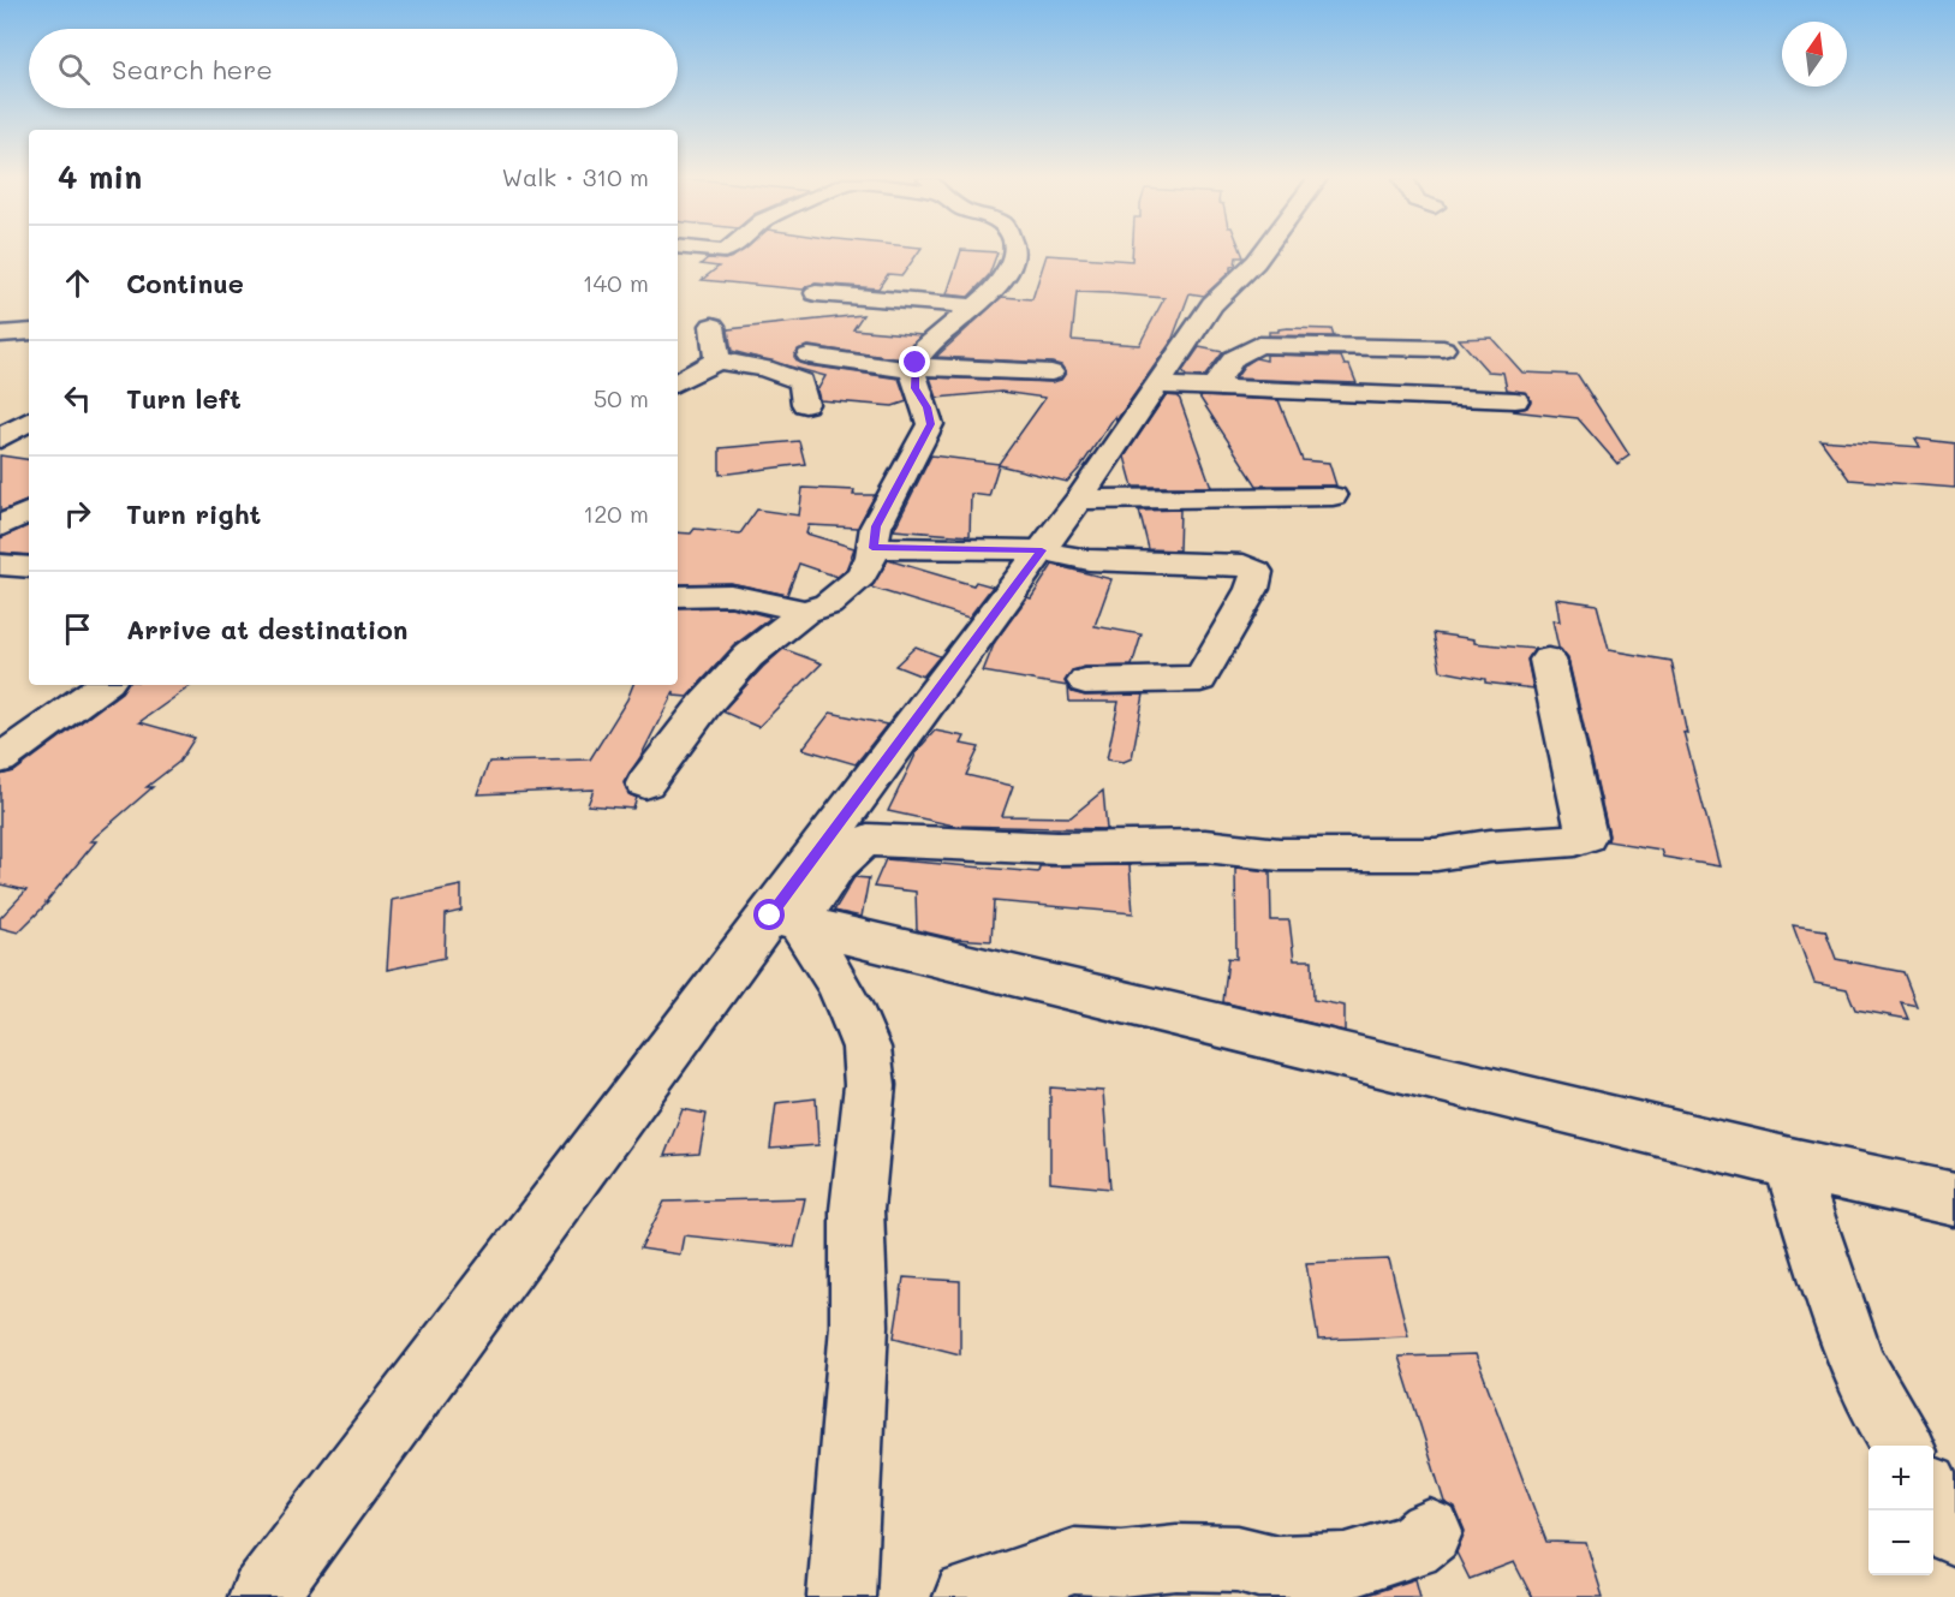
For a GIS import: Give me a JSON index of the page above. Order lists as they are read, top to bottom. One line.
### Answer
{"north":"top","page":{"search":"Search here","heading":["4 min","Walk · 310 m"],"list":[["Continue","140 m"],["Turn left","50 m"],["Turn right","120 m"],"Arrive at destination"],"map_buttons":["+","−"]}}
